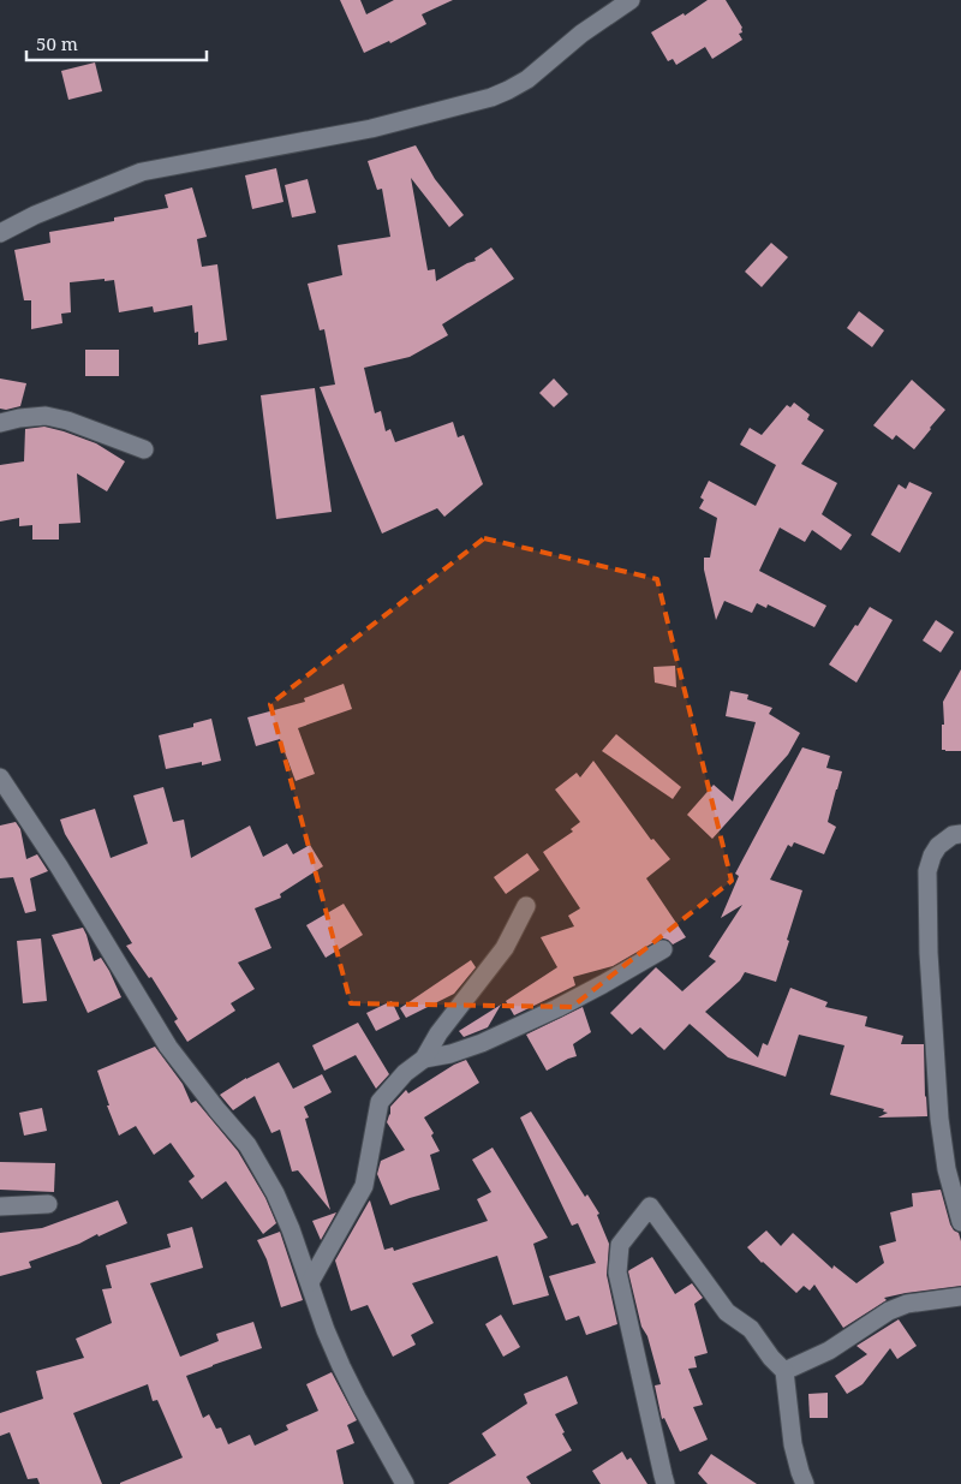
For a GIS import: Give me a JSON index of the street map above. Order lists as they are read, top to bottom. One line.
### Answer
{"scale_bar":"50 m"}
